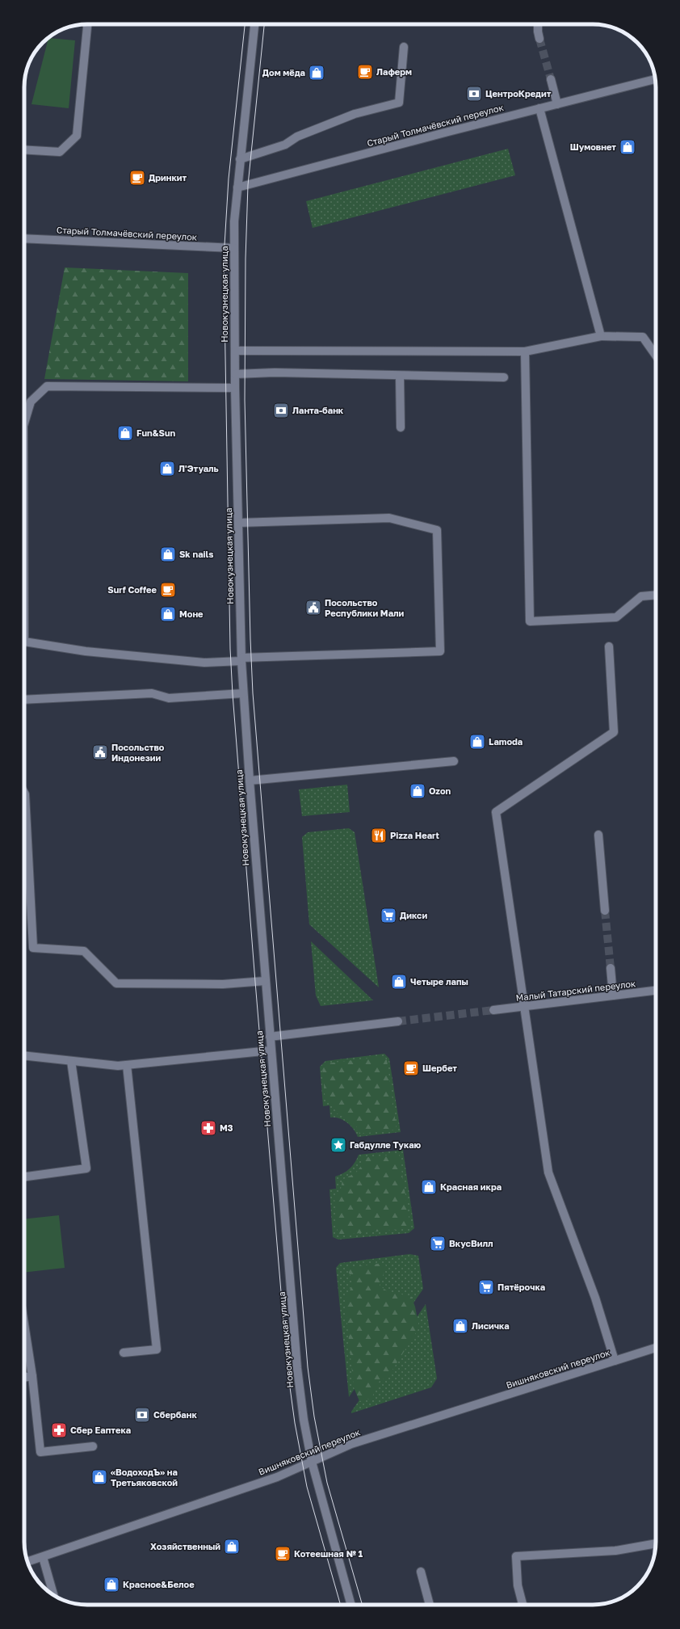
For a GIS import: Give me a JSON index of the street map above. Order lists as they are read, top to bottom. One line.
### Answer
{"streets":{"street":["Старый Толмачёвский переулок","Новокузнецкая улица","Малый Татарский переулок","Вишняковский переулок"]},"crossings":[["Старый Толмачёвский переулок","Новокузнецкая улица"],["Новокузнецкая улица","Вишняковский переулок"]],"places":{"cafe":["Лаферм","Дринкит","Surf Coffee","Шербет","Котеешная № 1"],"shop":["Дом мёда","Шумовнет","Fun&Sun","Л'Этуаль","Sk nails","Моне","Lamoda","Ozon","Четыре лапы","Красная икра","Лисичка","«ВодоходЪ» на Третьяковской","Хозяйственный","Красное&Белое"],"bank":["ЦентроКредит","Ланта-банк","Сбербанк"],"public building":["Посольство Республики Мали","Посольство Индонезии"],"restaurant":["Pizza Heart"],"supermarket":["Дикси","ВкусВилл","Пятёрочка"],"pharmacy":["М3","Сбер Еаптека"],"place":["Габдулле Тукаю"]}}
